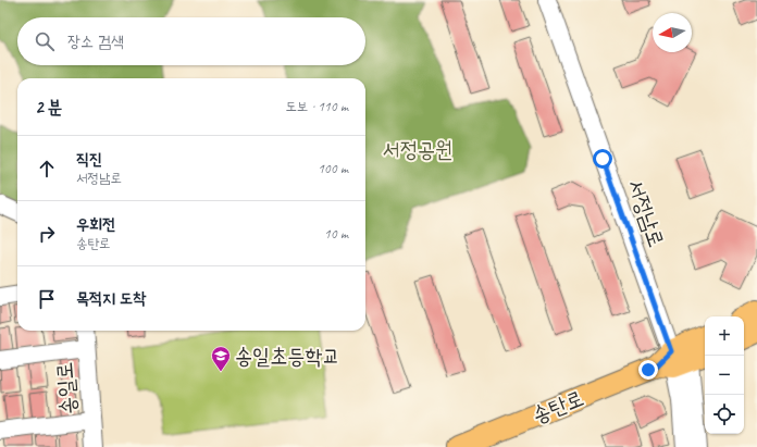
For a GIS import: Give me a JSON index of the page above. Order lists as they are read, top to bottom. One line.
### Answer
{"streets":{"main road":["송탄로"],"street":["서정남로","송일로"]},"crossings":[["서정남로","송탄로"]],"parks":["서정공원"],"places":{"school or university":["송일초등학교"]},"north":"left","page":{"search":"장소 검색","heading":["2 분","도보 · 110 m"],"list":[["직진","서정남로","100 m"],["우회전","송탄로","10 m"],"목적지 도착"],"map_buttons":["+","−"]}}
